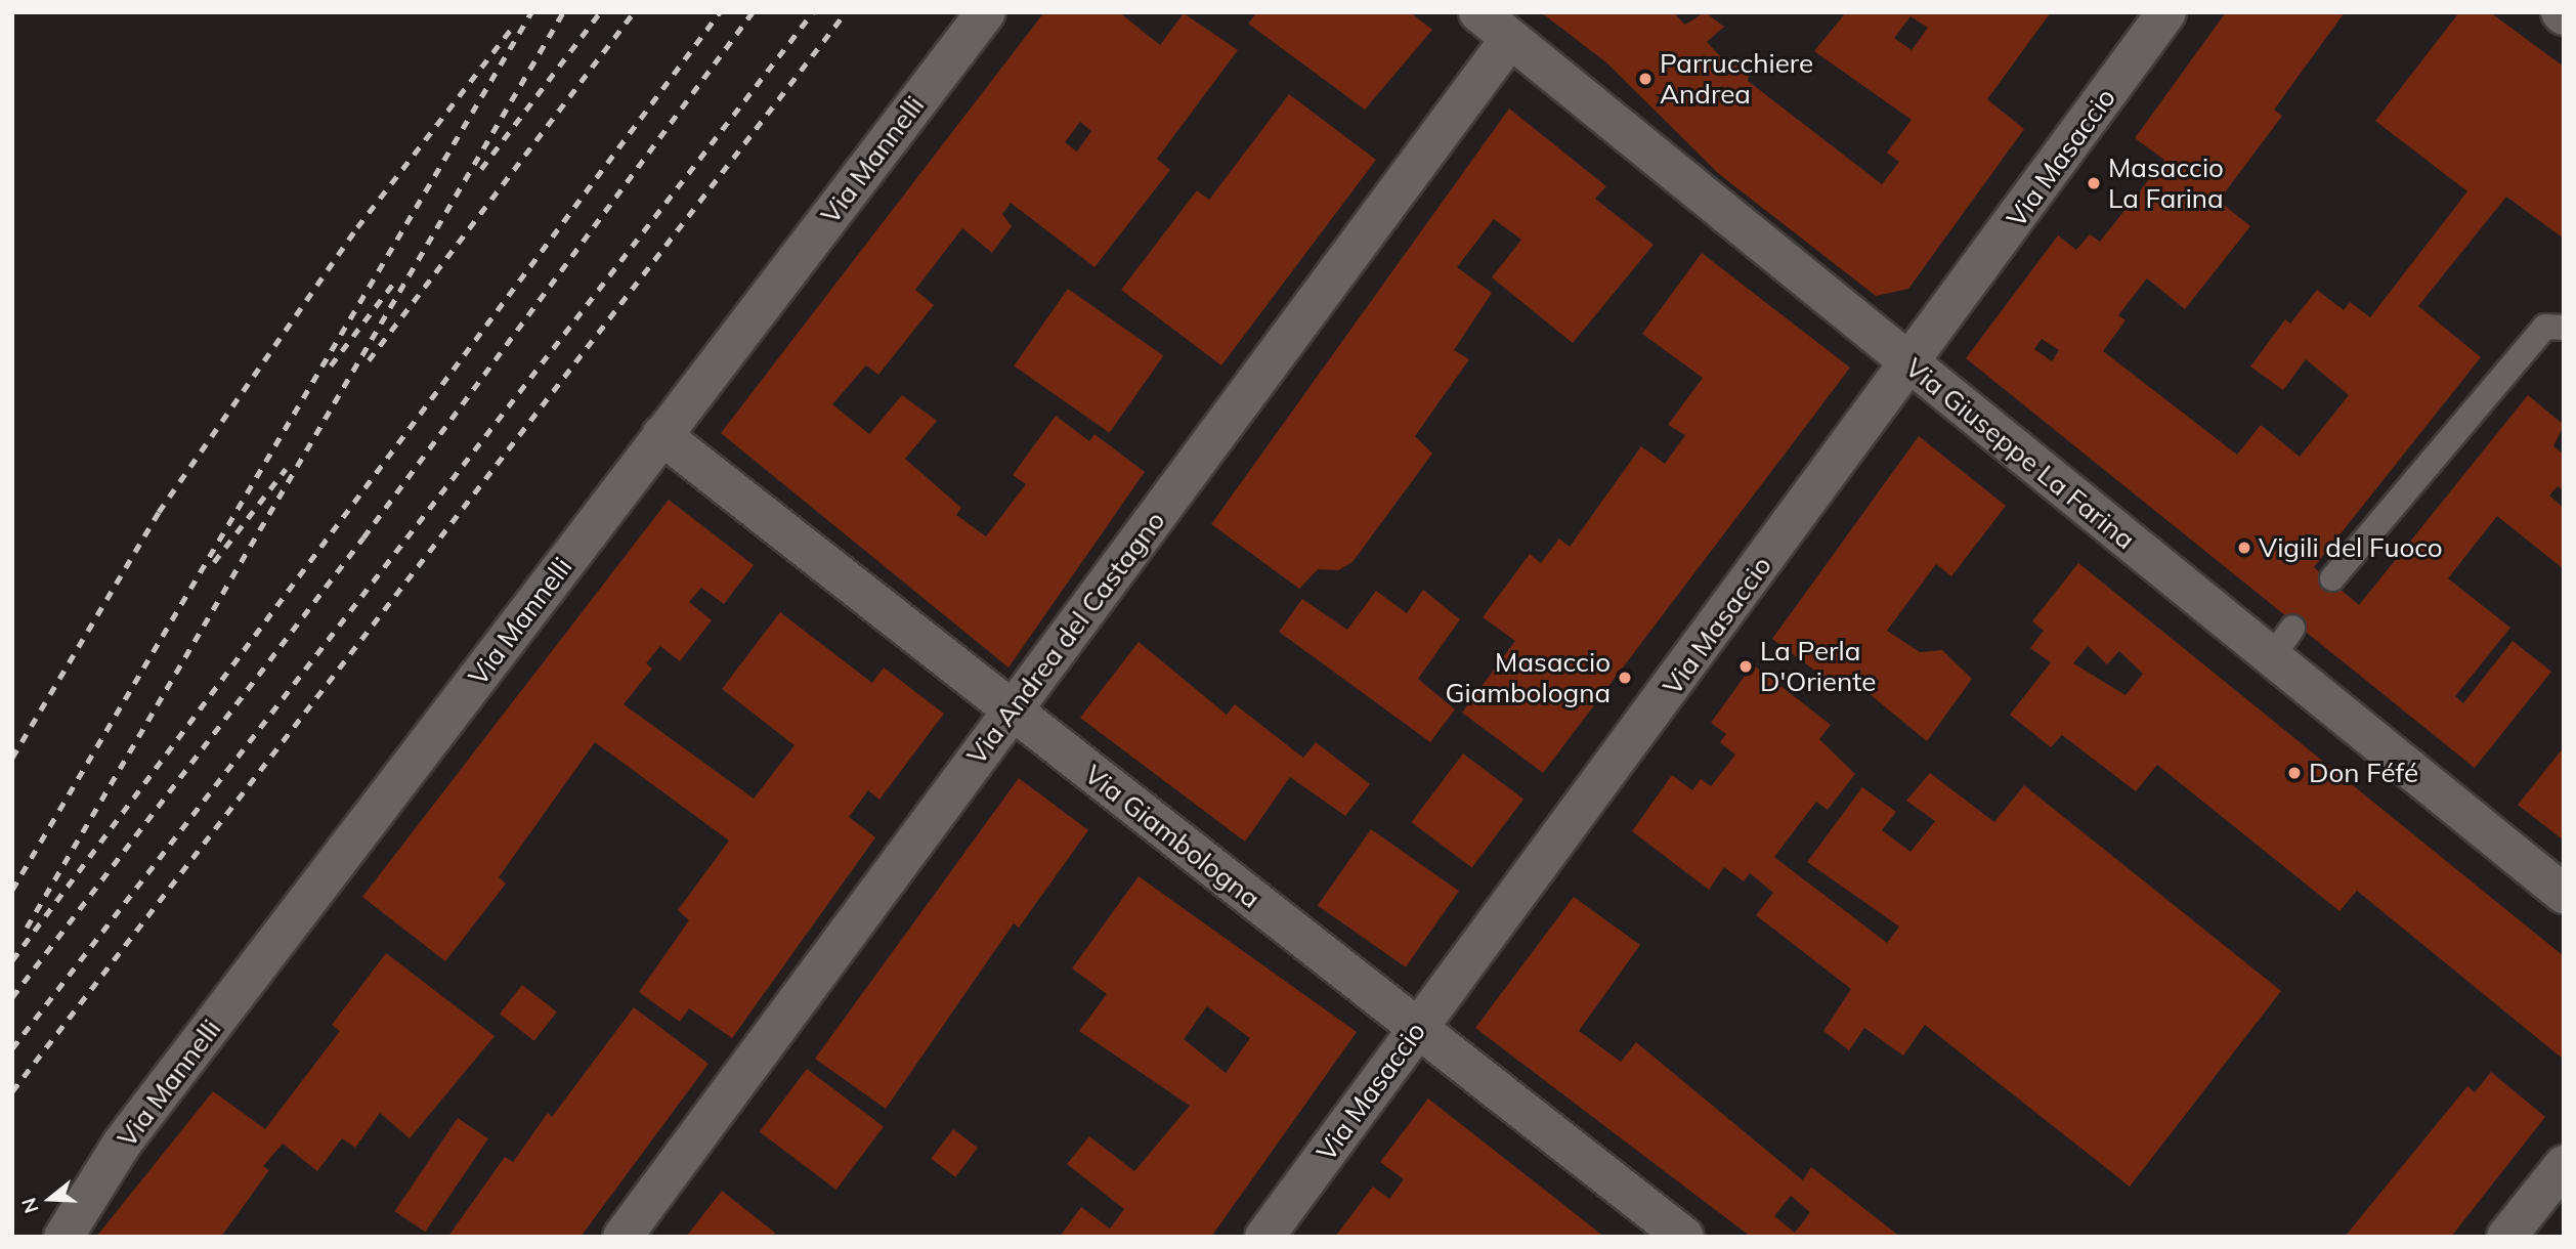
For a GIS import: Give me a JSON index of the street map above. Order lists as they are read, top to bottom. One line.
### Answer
{"streets":{"street":["Via Masaccio","Via Mannelli","Via Giuseppe La Farina","Via Andrea del Castagno","Via Giambologna"]},"crossings":[["Via Masaccio","Via Giuseppe La Farina"],["Via Masaccio","Via Giambologna"],["Via Mannelli","Via Giambologna"],["Via Giuseppe La Farina","Via Andrea del Castagno"],["Via Andrea del Castagno","Via Giambologna"]],"places":["Parrucchiere Andrea","Masaccio La Farina","Vigili del Fuoco","La Perla D'Oriente","Masaccio Giambologna","Don Féfé"],"north":"left"}
